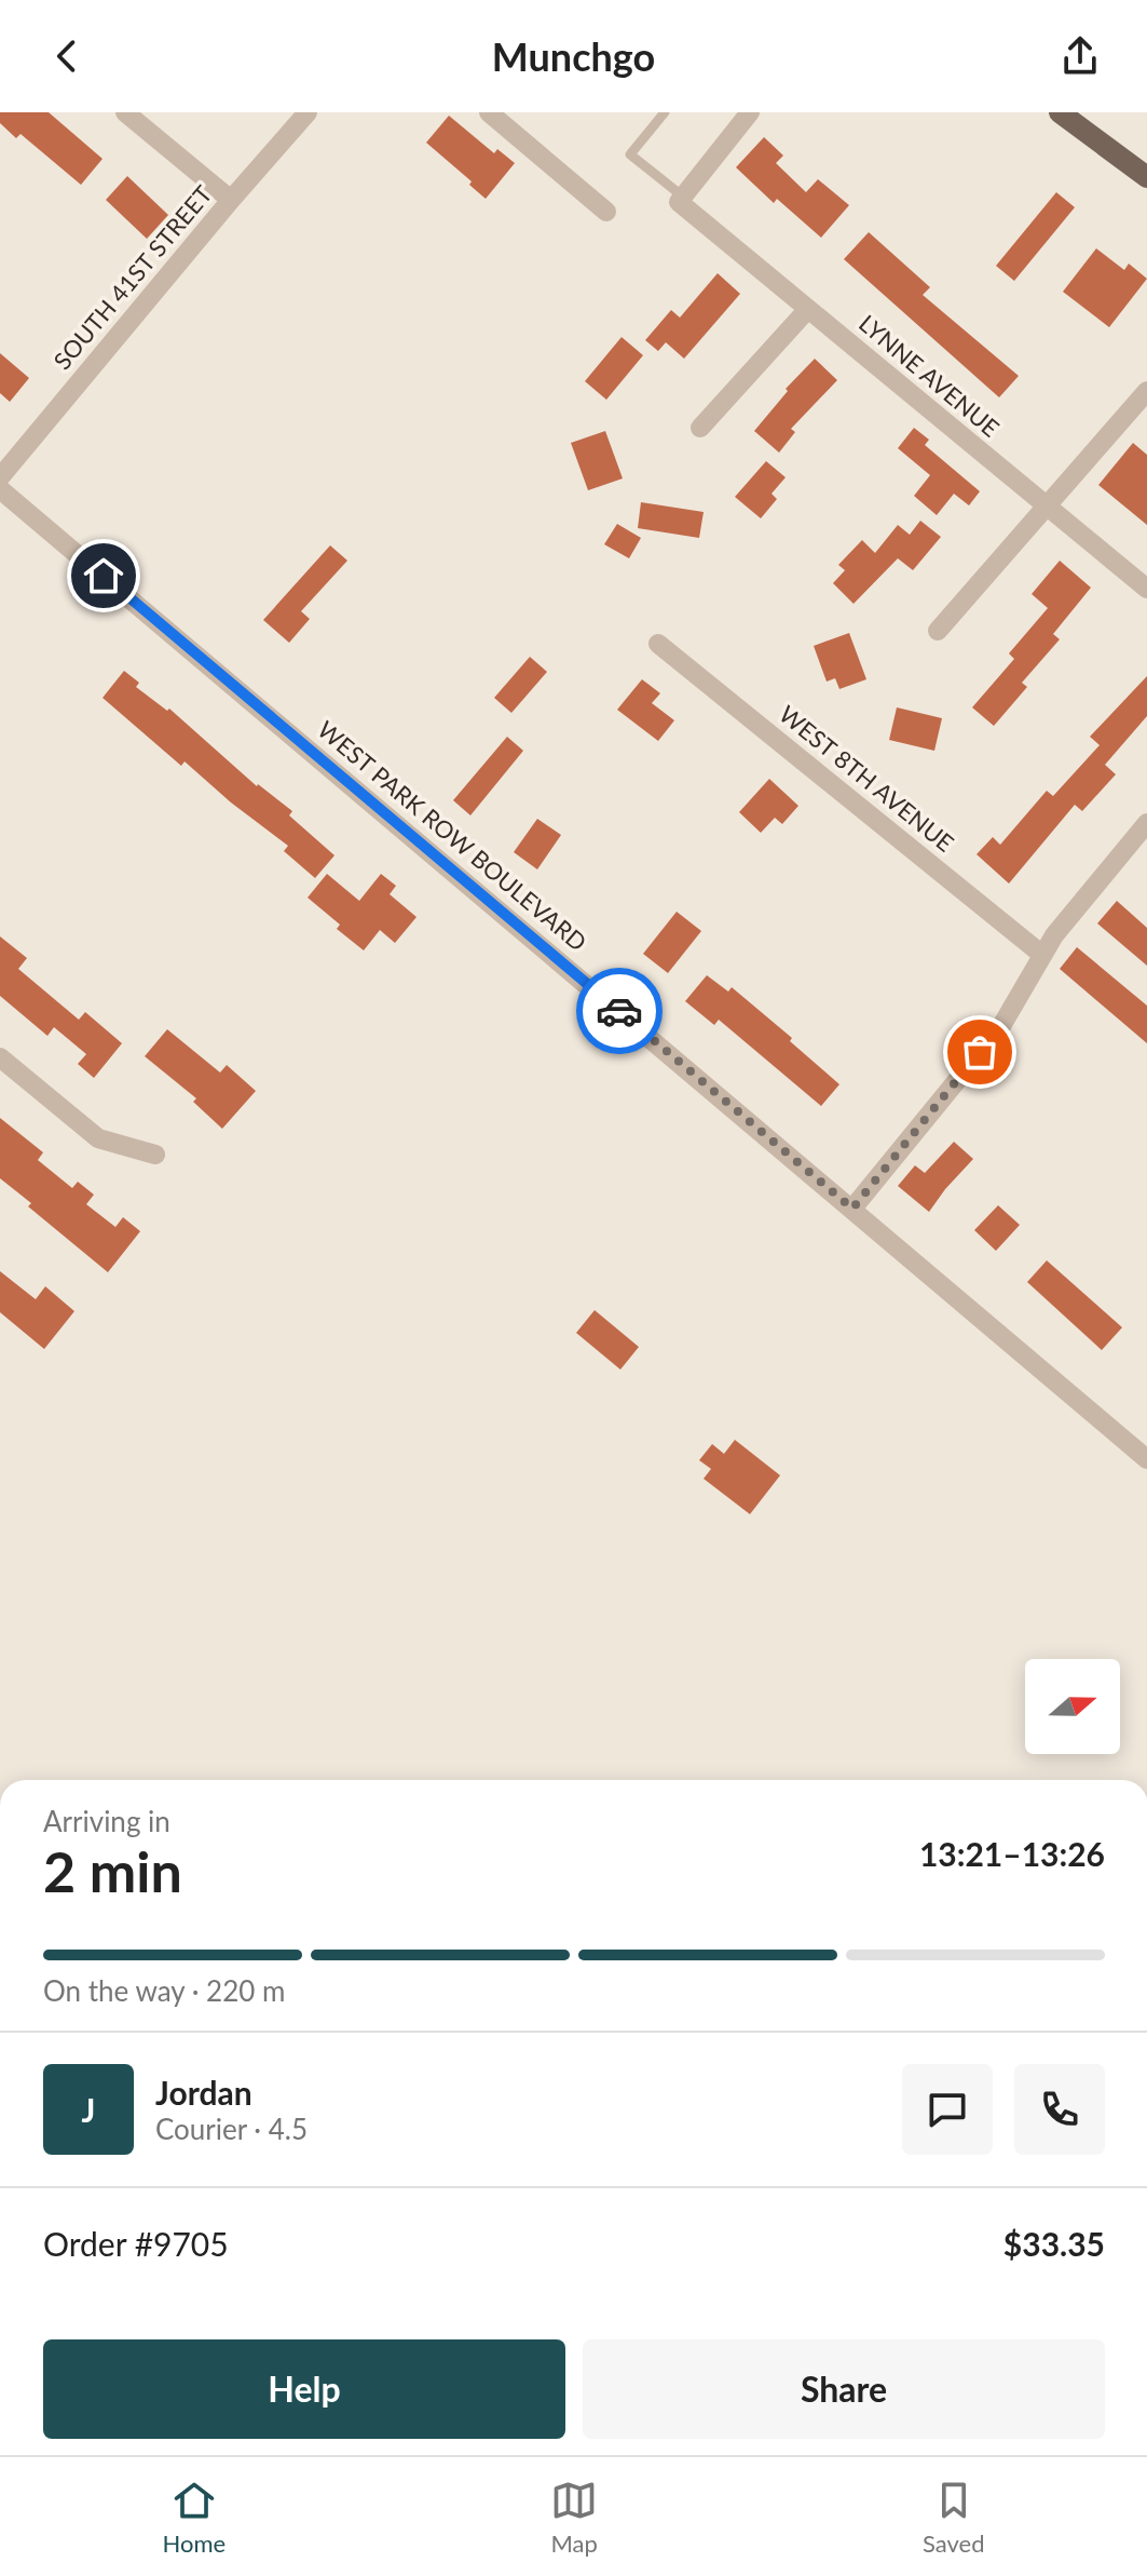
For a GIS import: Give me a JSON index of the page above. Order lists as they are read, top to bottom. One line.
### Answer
{"streets":{"street":["SOUTH 41ST STREET","LYNNE AVENUE","WEST 8TH AVENUE","WEST PARK ROW BOULEVARD"]},"north":"right","page":{"header":"Munchgo","heading":["2 min","Arriving in","13:21–13:26"],"panel":["Jordan","Courier · 4.5","Order #9705","$33.35"],"bar":"On the way · 220 m","round":"J","buttons":["Help","Share"],"tabs":["Home","Map","Saved"]}}
